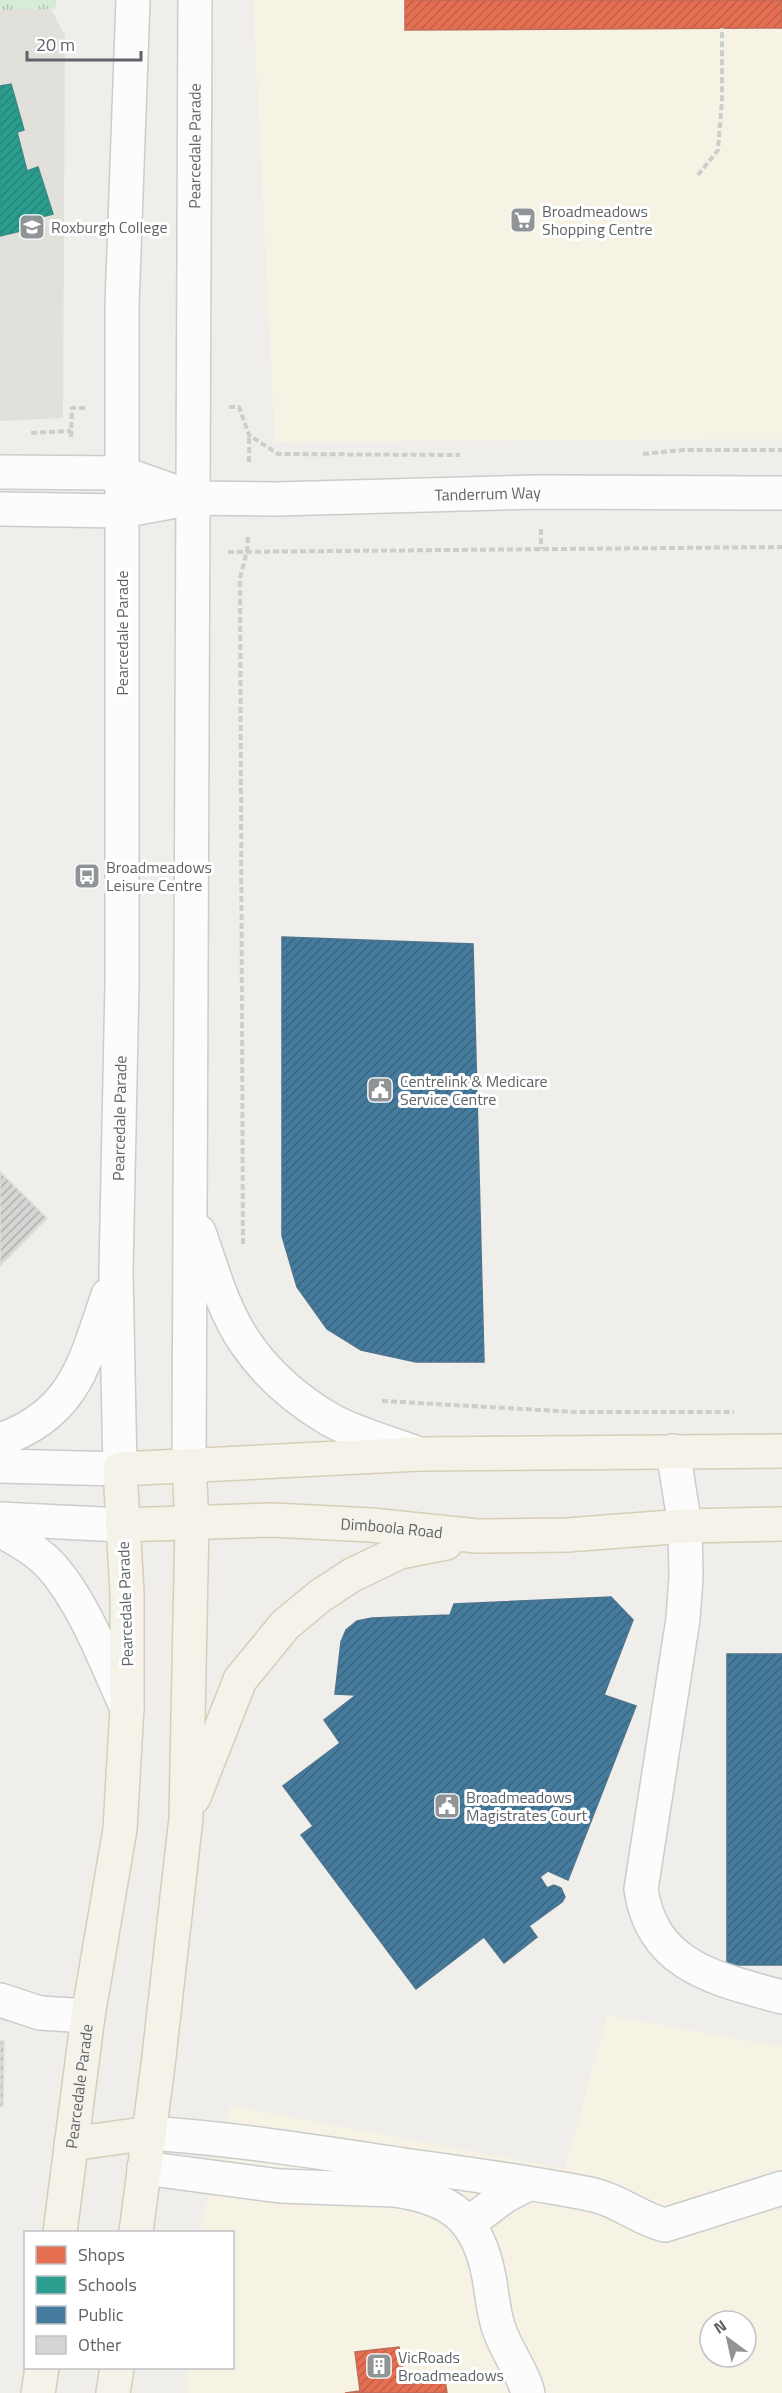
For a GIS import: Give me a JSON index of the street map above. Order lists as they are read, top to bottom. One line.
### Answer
{"streets":{"main road":["Pearcedale Parade","Dimboola Road"],"street":["Tanderrum Way"]},"crossings":[["Pearcedale Parade","Tanderrum Way"],["Pearcedale Parade","Dimboola Road"]],"places":{"supermarket":["Broadmeadows Shopping Centre"],"school or university":["Roxburgh College"],"bus stop":["Broadmeadows Leisure Centre"],"public building":["Centrelink & Medicare Service Centre","Broadmeadows Magistrates Court"],"building":["VicRoads Broadmeadows"]},"legend":["Shops","Schools","Public","Other"],"scale_bar":"20 m","north":"top left"}
